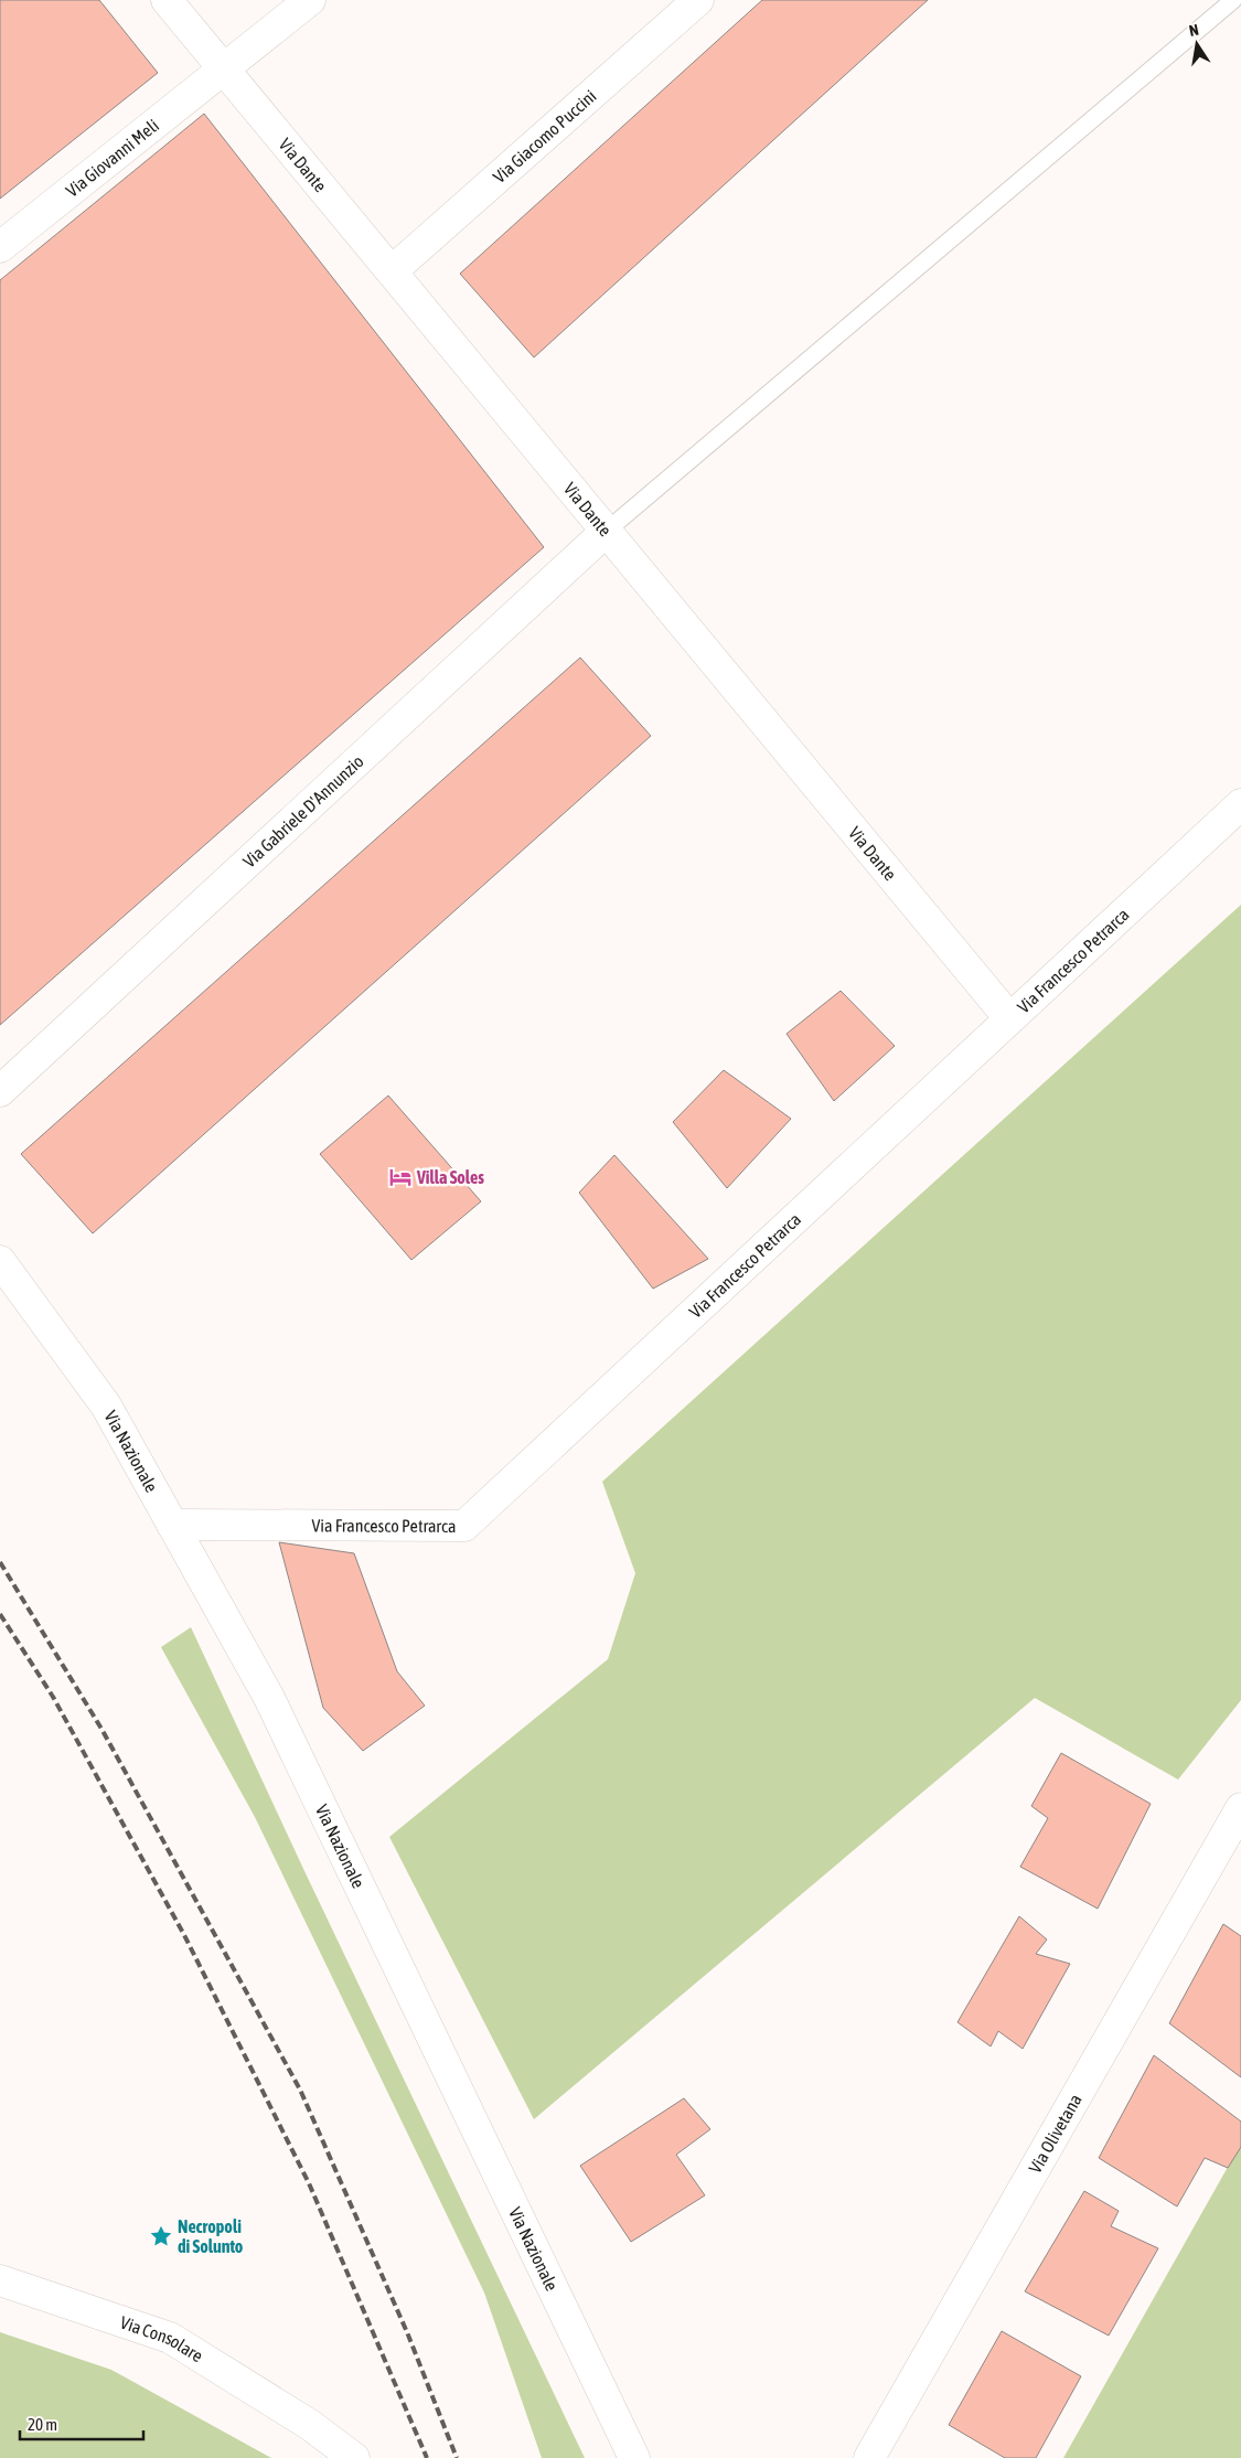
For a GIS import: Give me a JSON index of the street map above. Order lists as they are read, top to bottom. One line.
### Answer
{"streets":{"street":["Via Giacomo Puccini","Via Giovanni Meli","Via Dante","Via Gabriele D'Annunzio","Via Francesco Petrarca","Via Nazionale","Via Olivetana","Via Consolare"]},"crossings":[["Via Giacomo Puccini","Via Dante"],["Via Giovanni Meli","Via Dante"],["Via Dante","Via Gabriele D'Annunzio"],["Via Dante","Via Francesco Petrarca"],["Via Francesco Petrarca","Via Nazionale"]],"places":{"hotel":["Villa Soles"],"place":["Necropoli di Solunto"]},"scale_bar":"20 m","north":"top"}
